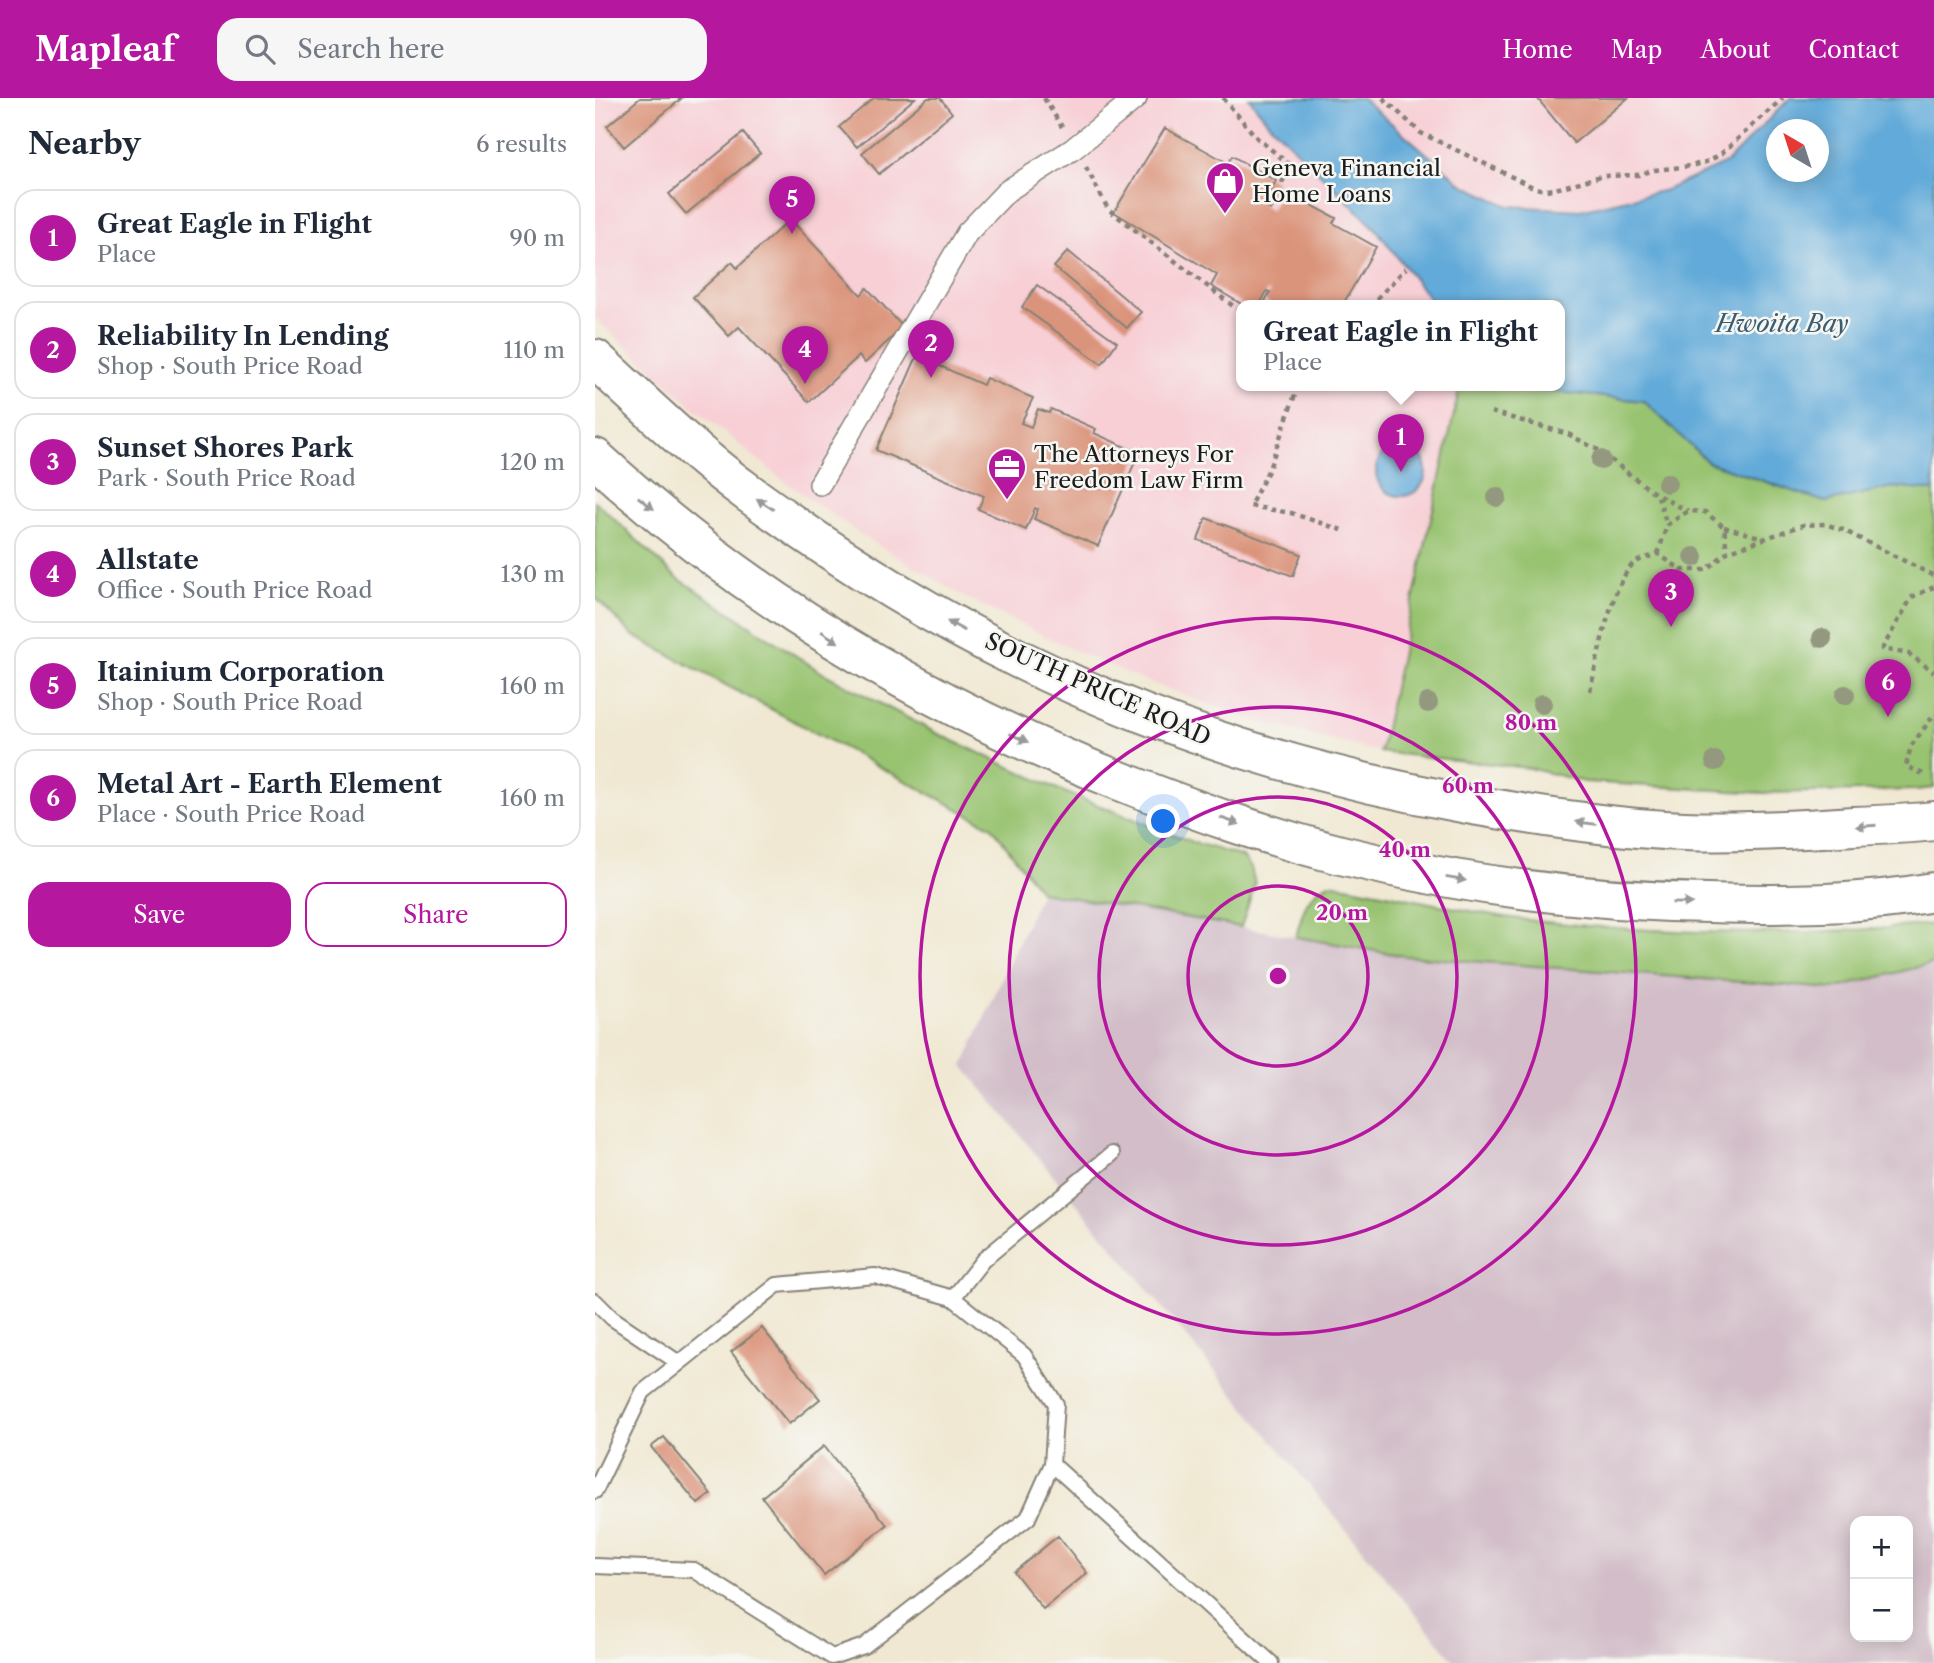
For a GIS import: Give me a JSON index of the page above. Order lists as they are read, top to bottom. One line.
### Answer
{"streets":{"main road":["SOUTH PRICE ROAD"]},"water":["Hwoita Bay"],"places":{"shop":["Geneva Financial Home Loans"],"office":["The Attorneys For Freedom Law Firm"]},"north":"top left","page":{"header":"Mapleaf","search":"Search here","nav":["Home","Map","About","Contact"],"heading":["Nearby","6 results"],"pins":["5","2","4","1","3","6"],"list":[{"mark":"1","name":"Great Eagle in Flight","note":"Place","value":"90 m"},{"mark":"2","name":"Reliability In Lending","note":"Shop · South Price Road","value":"110 m"},{"mark":"3","name":"Sunset Shores Park","note":"Park · South Price Road","value":"120 m"},{"mark":"4","name":"Allstate","note":"Office · South Price Road","value":"130 m"},{"mark":"5","name":"Itainium Corporation","note":"Shop · South Price Road","value":"160 m"},{"mark":"6","name":"Metal Art - Earth Element","note":"Place · South Price Road","value":"160 m"}],"popup":["Great Eagle in Flight","Place"],"buttons":["Save","Share"],"map_buttons":["+","−"]},"rings":["80 m","60 m","40 m","20 m"]}
